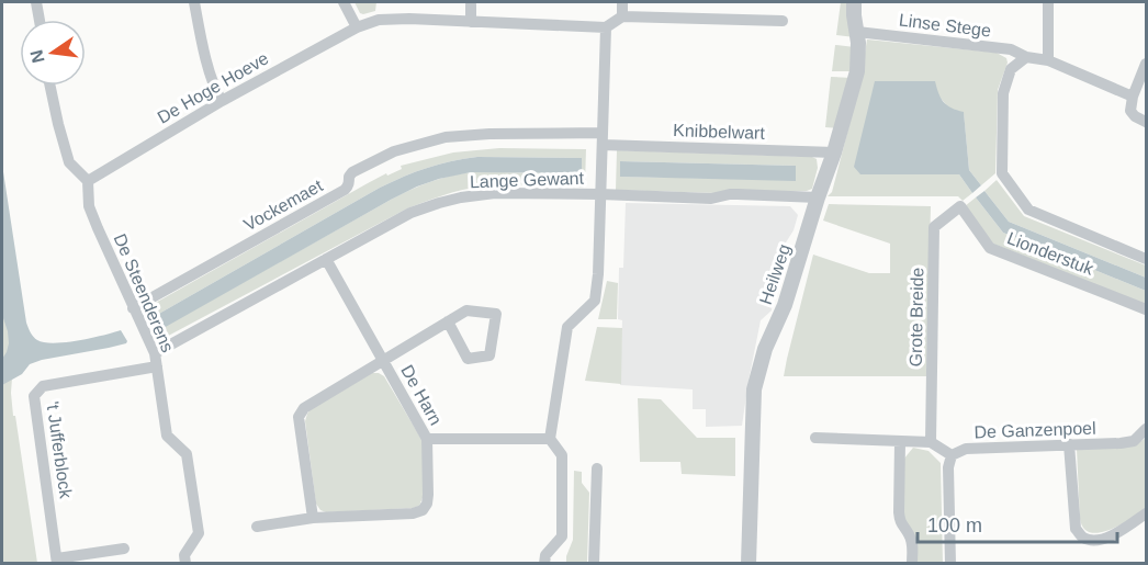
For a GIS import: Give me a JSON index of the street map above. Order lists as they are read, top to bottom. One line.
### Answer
{"streets":{"street":["Linse Stege","De Hoge Hoeve","Knibbelwart","Lange Gewant","Vockemaet","Lionderstuk","Heilweg","De Steenderens","Grote Breide","De Harn","De Ganzenpoel","'t Jufferblock"]},"crossings":[["Linse Stege","Heilweg"],["De Hoge Hoeve","De Steenderens"],["Knibbelwart","Vockemaet"],["Knibbelwart","Heilweg"],["Lange Gewant","Heilweg"],["Lange Gewant","De Steenderens"],["Lange Gewant","De Harn"],["Vockemaet","De Steenderens"],["Lionderstuk","Grote Breide"],["De Steenderens","'t Jufferblock"]],"scale_bar":"100 m","north":"left"}
